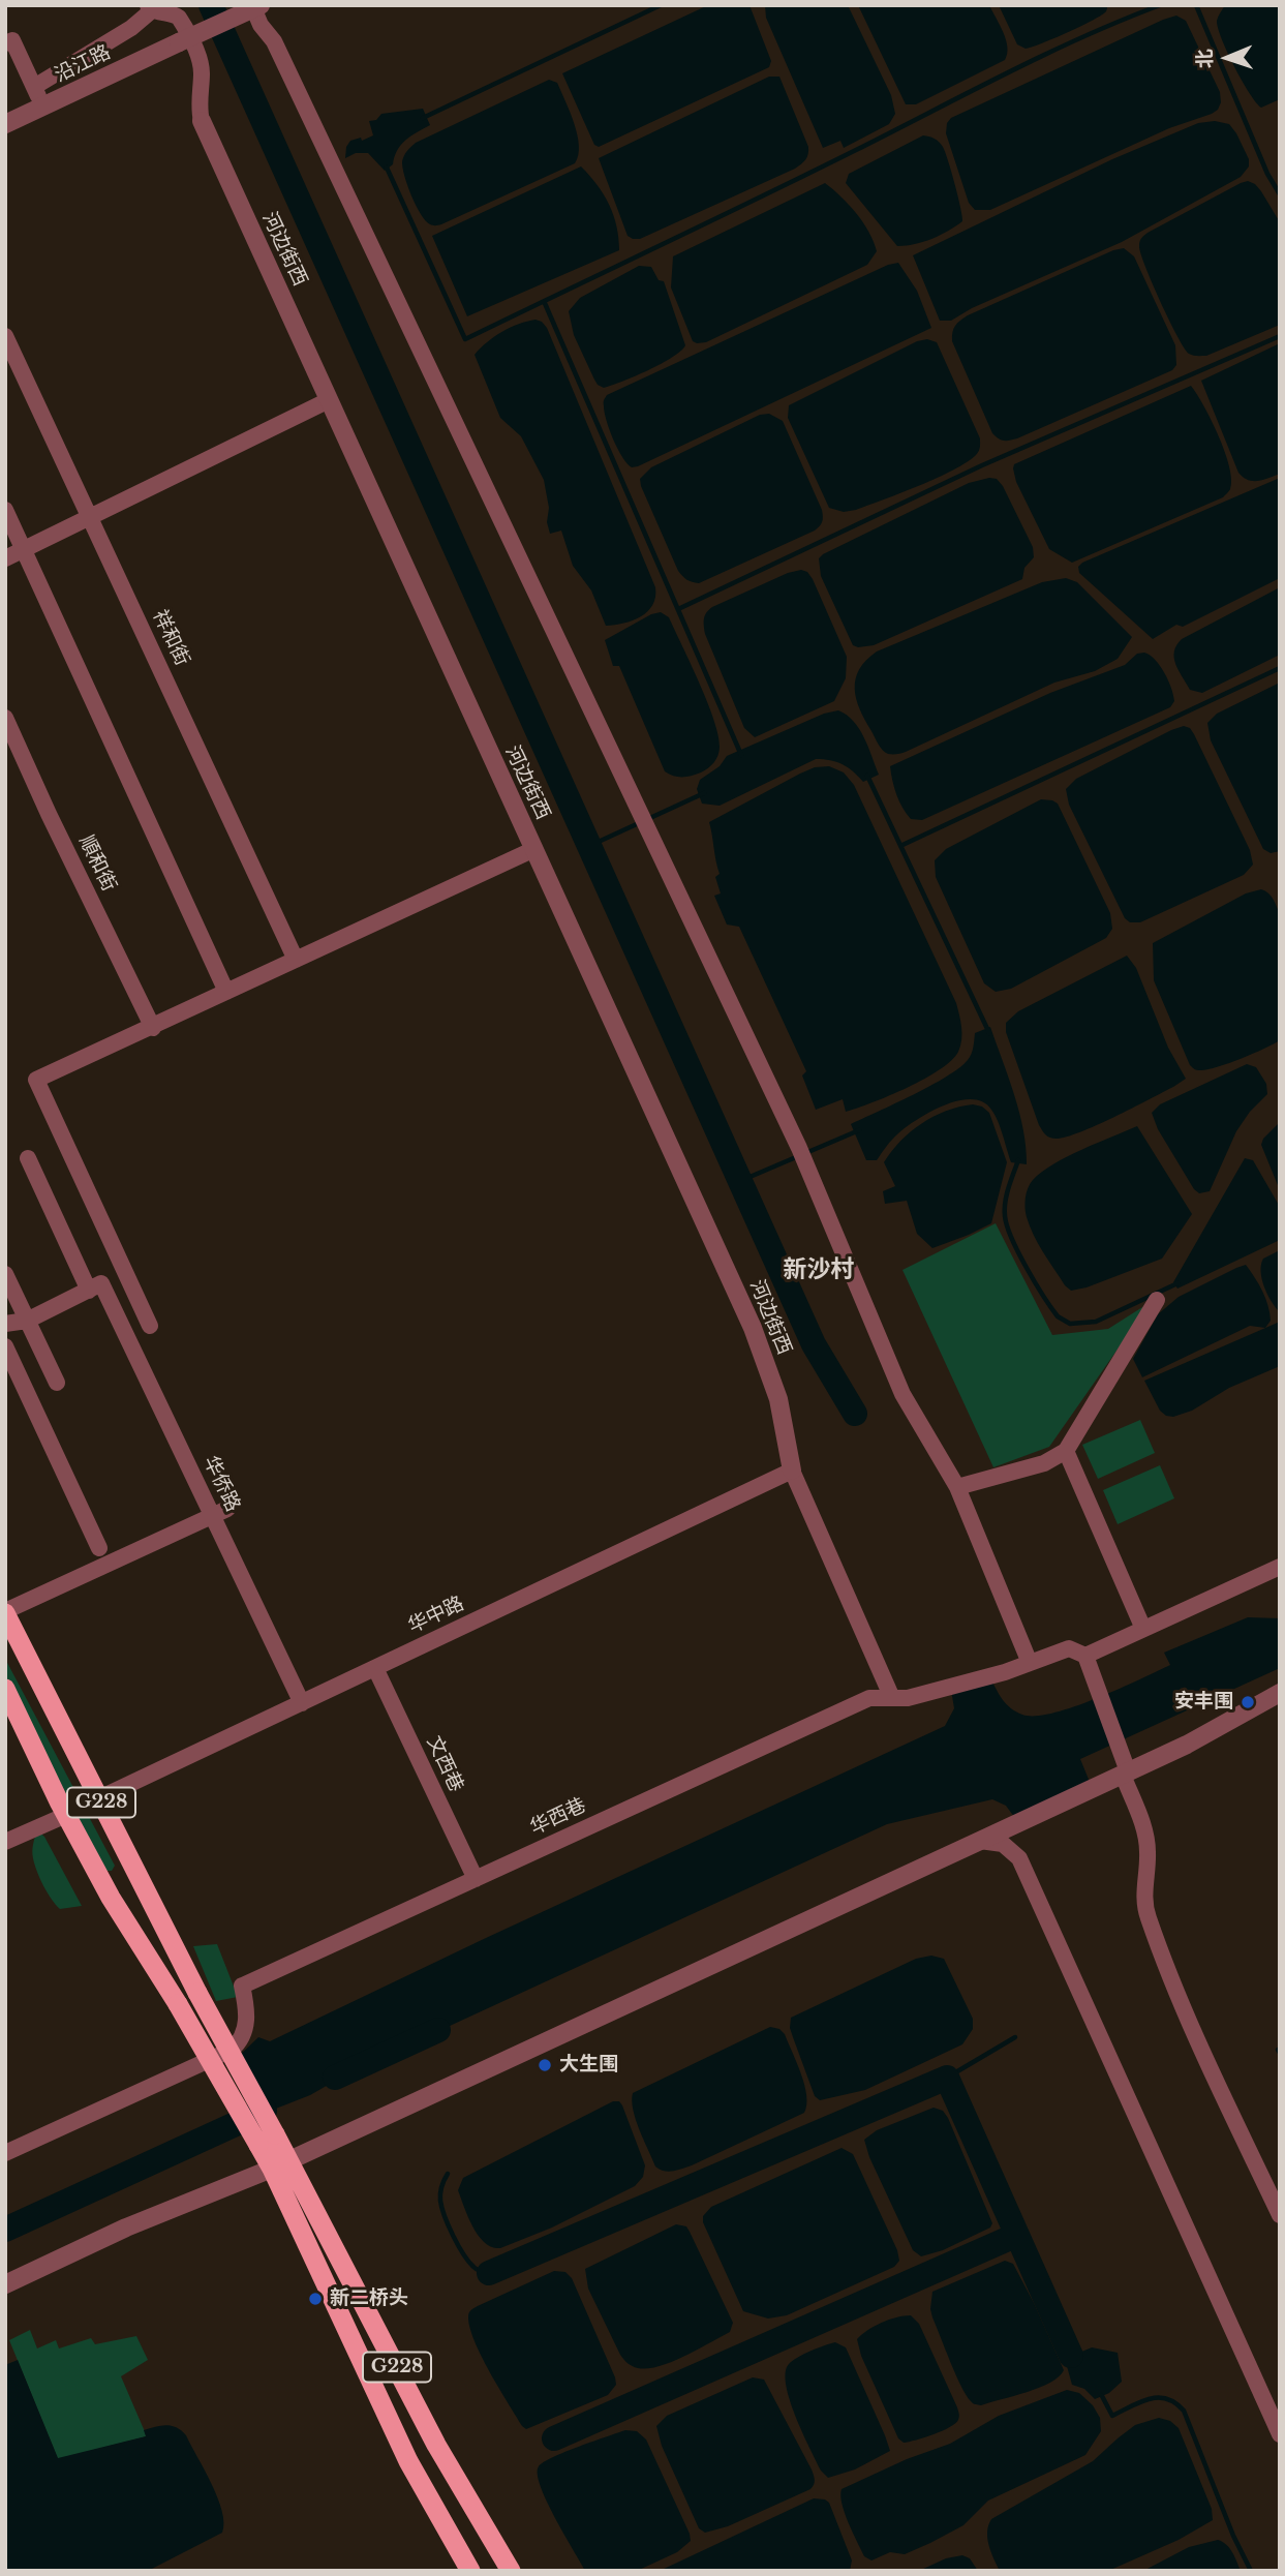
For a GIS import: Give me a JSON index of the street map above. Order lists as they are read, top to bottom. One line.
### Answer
{"streets":{"highway":["G228"],"street":["沿江路","河边街西","祥和街","順和街","华侨路","华中路","文西巷","华西巷"]},"crossings":[["河边街西","华中路"],["华侨路","华中路"],["华中路","文西巷"],["华中路","G228"],["文西巷","华西巷"]],"districts":["新沙村"],"places":["安丰围","大生围","新二桥头"],"north":"left"}
